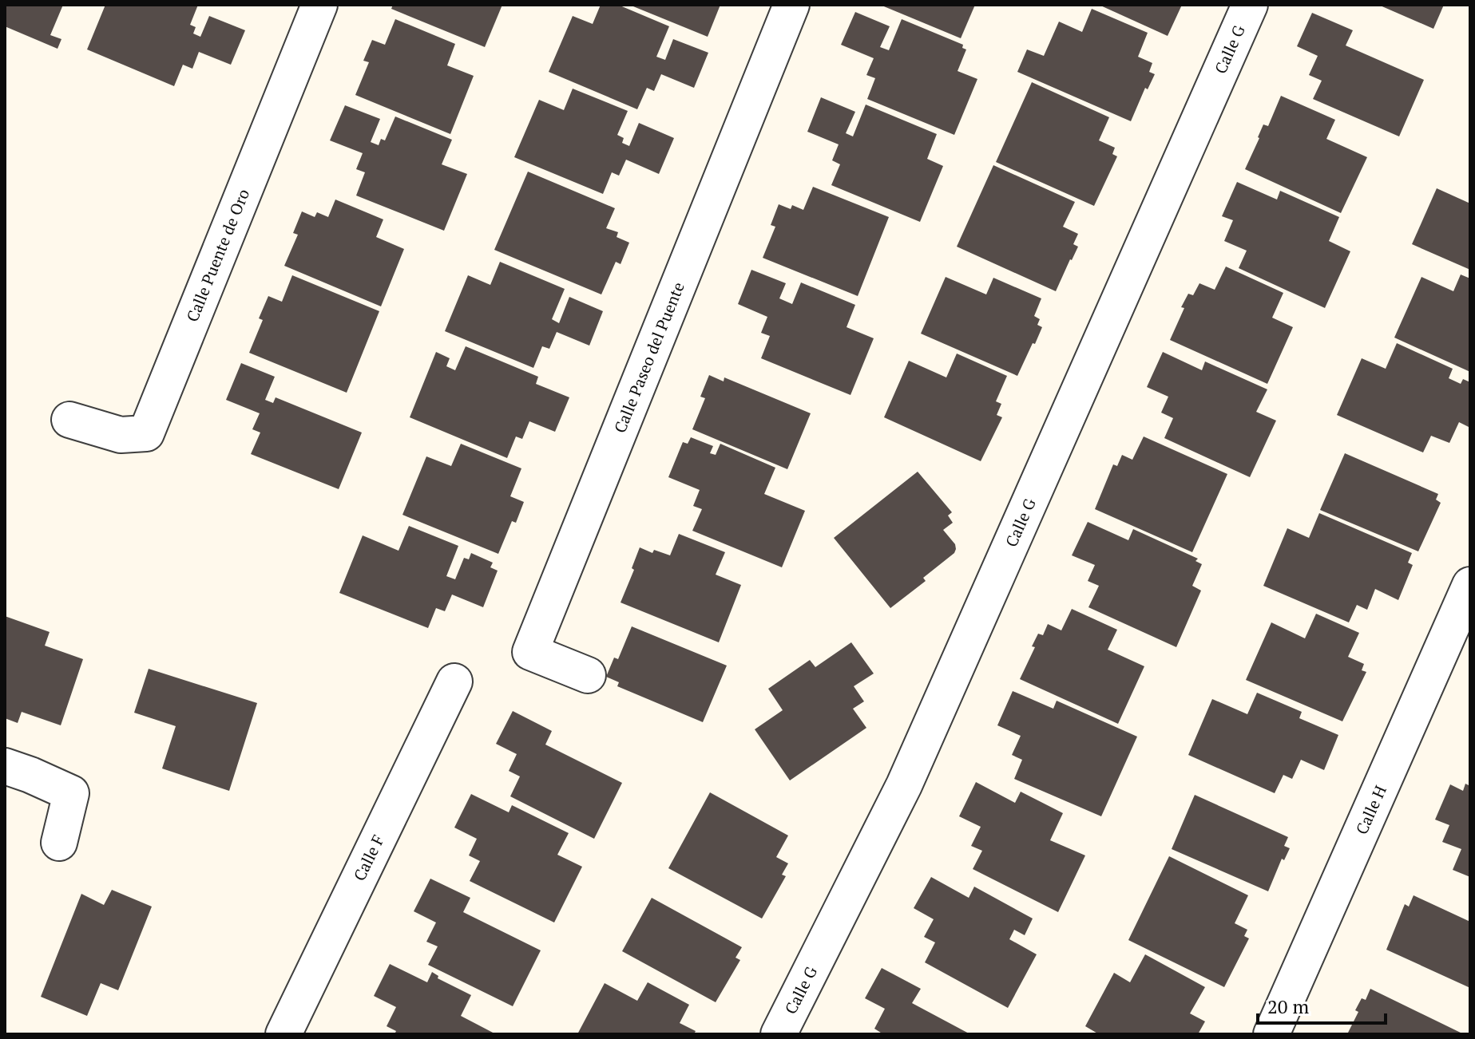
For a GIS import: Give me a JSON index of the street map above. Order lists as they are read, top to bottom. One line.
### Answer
{"streets":{"street":["Calle G","Calle Puente de Oro","Calle Paseo del Puente","Calle H","Calle F"]},"scale_bar":"20 m"}
